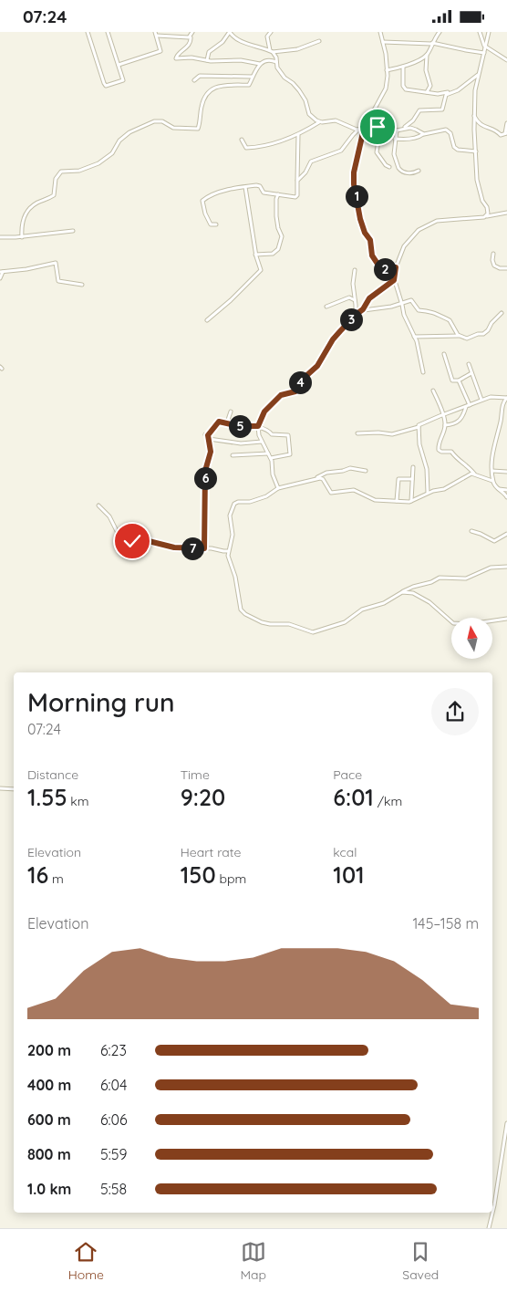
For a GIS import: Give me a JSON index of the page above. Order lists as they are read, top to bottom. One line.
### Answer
{"north":"top","page":{"status":"07:24","pins":["1","2","3","4","5","6","7"],"heading":["Morning run","07:24"],"stats":[["Distance","1.55 km"],["Time","9:20"],["Pace","6:01 /km"],["Elevation","16 m"],["Heart rate","150 bpm"],["kcal","101"]],"chart":["Elevation","145–158 m"],"list":[{"name":"200 m","note":"6:23"},{"name":"400 m","note":"6:04"},{"name":"600 m","note":"6:06"},{"name":"800 m","note":"5:59"},{"name":"1.0 km","note":"5:58"}],"tabs":["Home","Map","Saved"]}}
